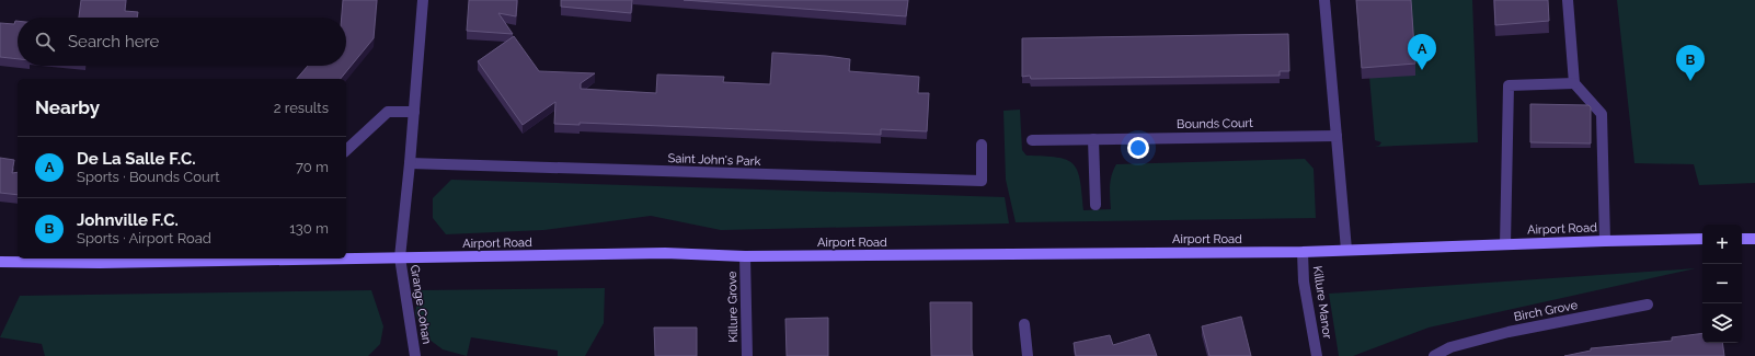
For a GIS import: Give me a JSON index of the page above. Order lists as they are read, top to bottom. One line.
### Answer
{"streets":{"main road":["Airport Road"],"street":["Bounds Court","Saint John's Park","Killure Manor","Grange Cohan","Killure Grove","Birch Grove"]},"crossings":[["Airport Road","Killure Manor"],["Airport Road","Grange Cohan"],["Airport Road","Killure Grove"]],"page":{"search":"Search here","pins":["A","B"],"heading":["Nearby","2 results"],"list":[{"mark":"A","name":"De La Salle F.C.","note":"Sports · Bounds Court","value":"70 m"},{"mark":"B","name":"Johnville F.C.","note":"Sports · Airport Road","value":"130 m"}],"map_buttons":["+","−"]}}
